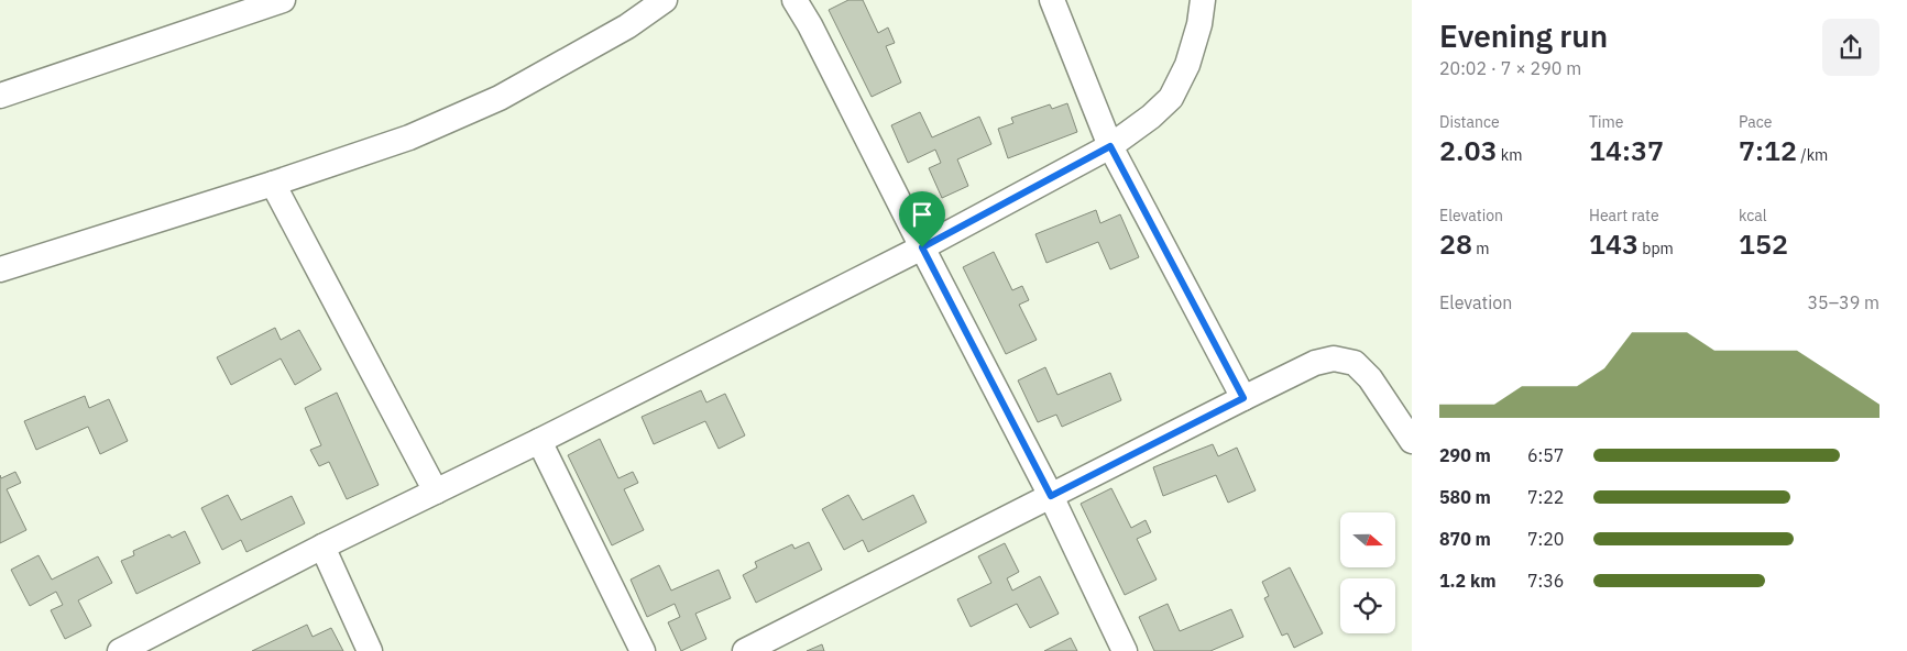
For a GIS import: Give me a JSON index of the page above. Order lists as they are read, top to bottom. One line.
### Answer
{"north":"right","page":{"heading":["Evening run","20:02 · 7 × 290 m"],"stats":[["Distance","2.03 km"],["Time","14:37"],["Pace","7:12 /km"],["Elevation","28 m"],["Heart rate","143 bpm"],["kcal","152"]],"chart":["Elevation","35–39 m"],"list":[{"name":"290 m","note":"6:57"},{"name":"580 m","note":"7:22"},{"name":"870 m","note":"7:20"},{"name":"1.2 km","note":"7:36"}]}}
